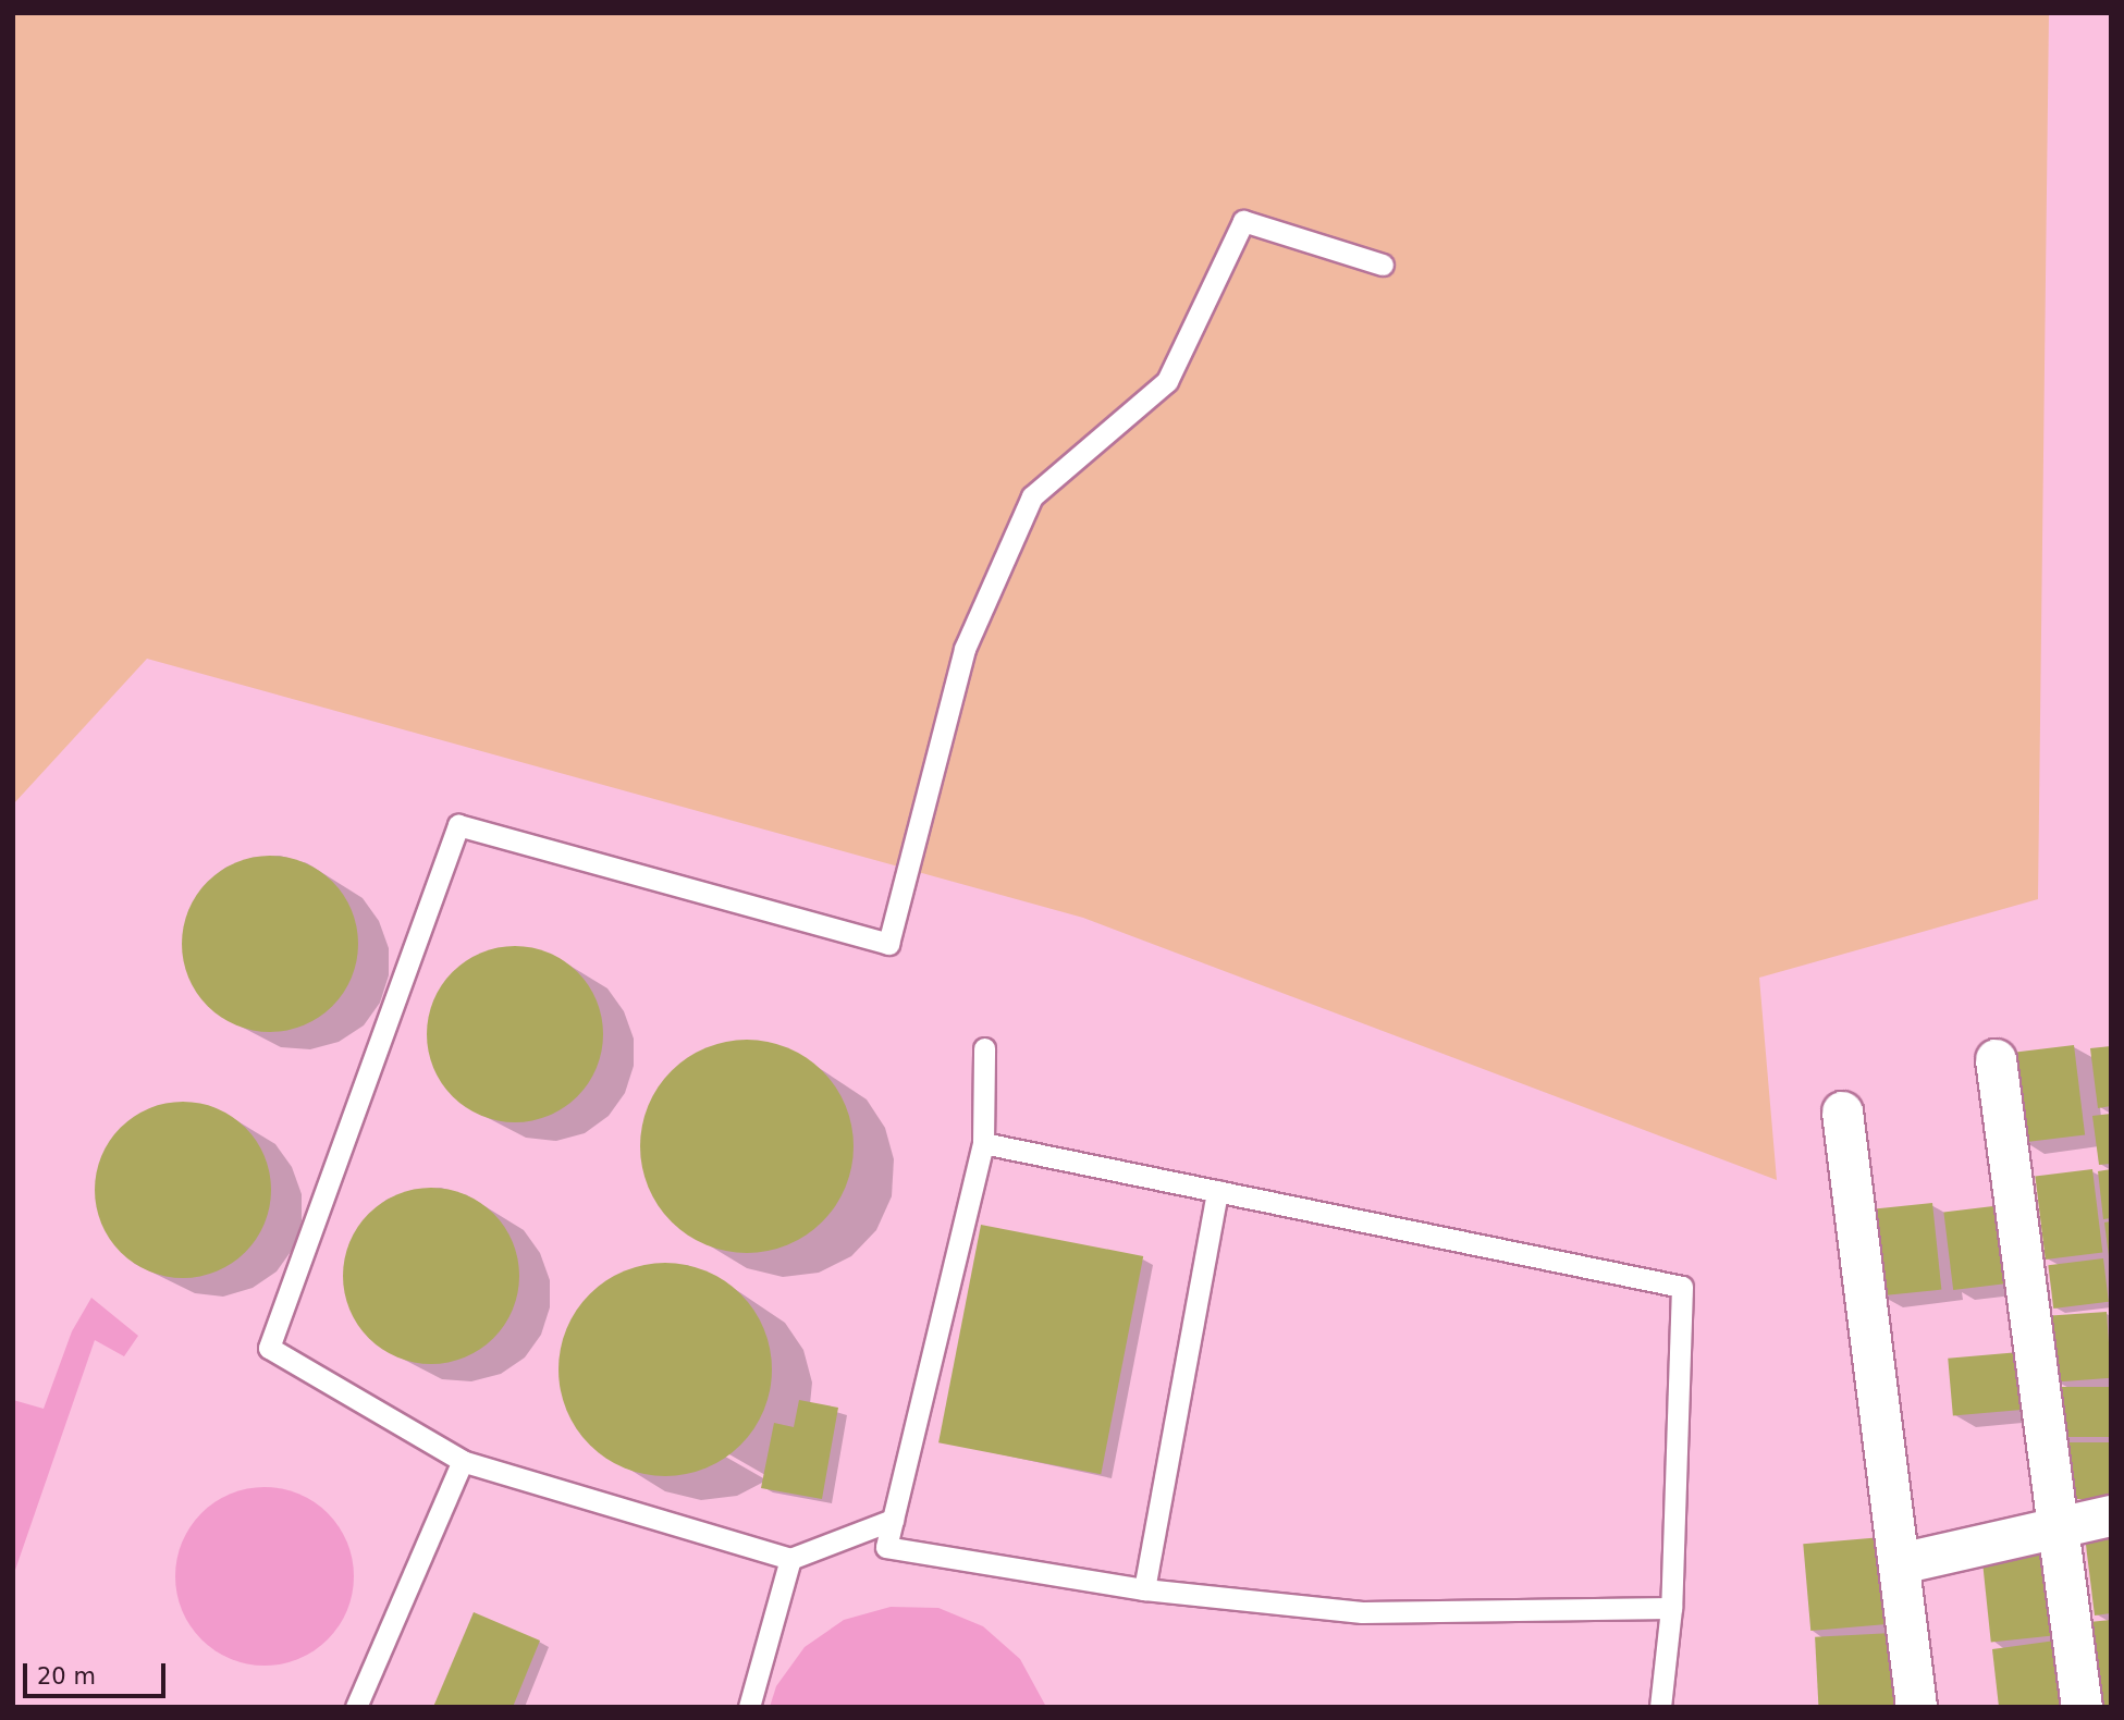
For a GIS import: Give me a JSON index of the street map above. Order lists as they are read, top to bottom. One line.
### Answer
{"scale_bar":"20 m"}
